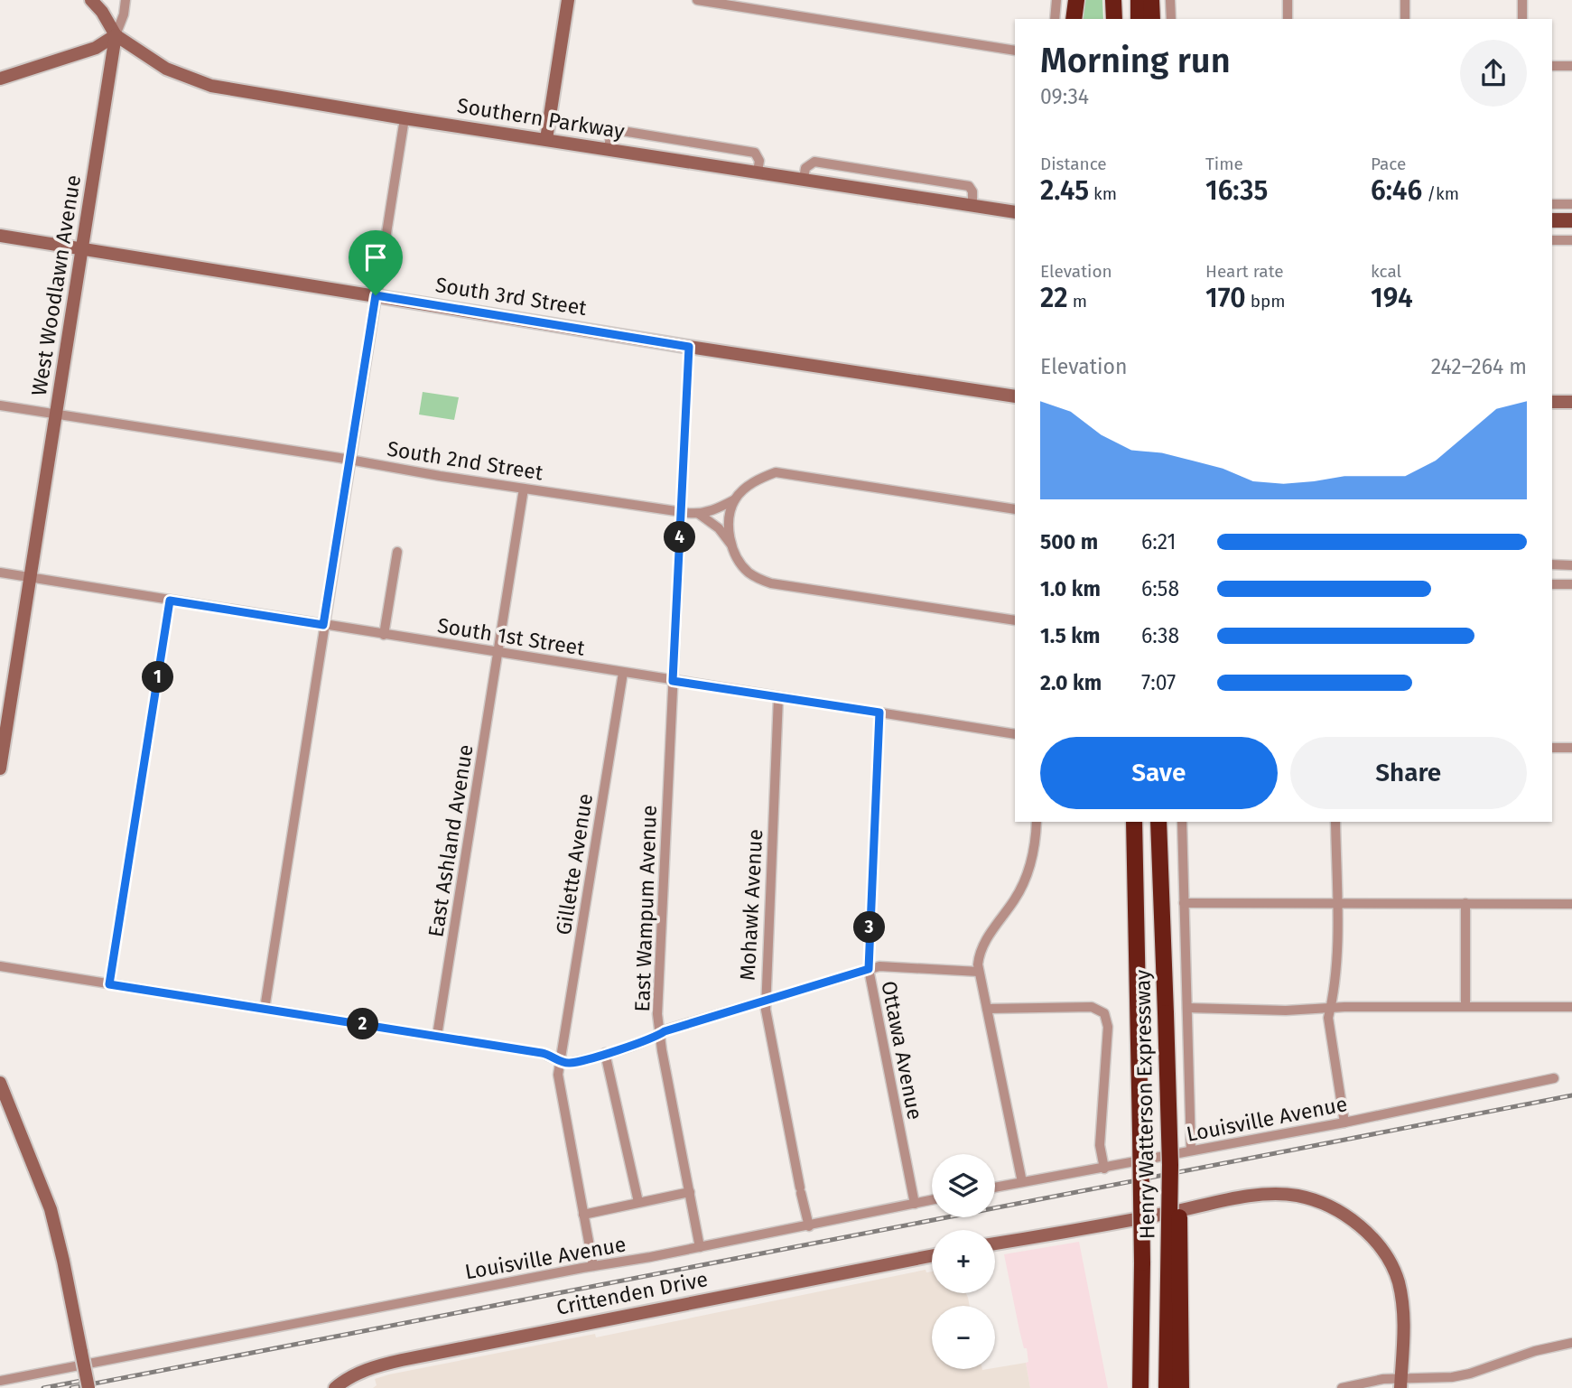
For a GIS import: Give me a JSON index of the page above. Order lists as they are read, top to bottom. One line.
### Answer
{"streets":{"highway":["Henry Watterson Expressway"],"main road":["Southern Parkway","West Woodlawn Avenue","South 3rd Street","Crittenden Drive"],"street":["South 2nd Street","South 1st Street","East Ashland Avenue","Gillette Avenue","Mohawk Avenue","East Wampum Avenue","Ottawa Avenue","Louisville Avenue"]},"crossings":[["Southern Parkway","West Woodlawn Avenue"],["West Woodlawn Avenue","South 3rd Street"],["West Woodlawn Avenue","South 2nd Street"],["West Woodlawn Avenue","South 1st Street"],["South 3rd Street","East Wampum Avenue"],["South 2nd Street","East Ashland Avenue"],["South 2nd Street","East Wampum Avenue"],["South 1st Street","East Ashland Avenue"],["South 1st Street","Gillette Avenue"],["South 1st Street","Mohawk Avenue"],["South 1st Street","East Wampum Avenue"],["South 1st Street","Ottawa Avenue"],["Gillette Avenue","Louisville Avenue"],["Mohawk Avenue","Louisville Avenue"],["East Wampum Avenue","Louisville Avenue"],["Ottawa Avenue","Louisville Avenue"]],"page":{"heading":["Morning run","09:34"],"stats":[["Distance","2.45 km"],["Time","16:35"],["Pace","6:46 /km"],["Elevation","22 m"],["Heart rate","170 bpm"],["kcal","194"]],"chart":["Elevation","242–264 m"],"list":[{"name":"500 m","note":"6:21"},{"name":"1.0 km","note":"6:58"},{"name":"1.5 km","note":"6:38"},{"name":"2.0 km","note":"7:07"}],"pins":["4","1","3","2"],"buttons":["Save","Share"],"map_buttons":["+","−"]}}
